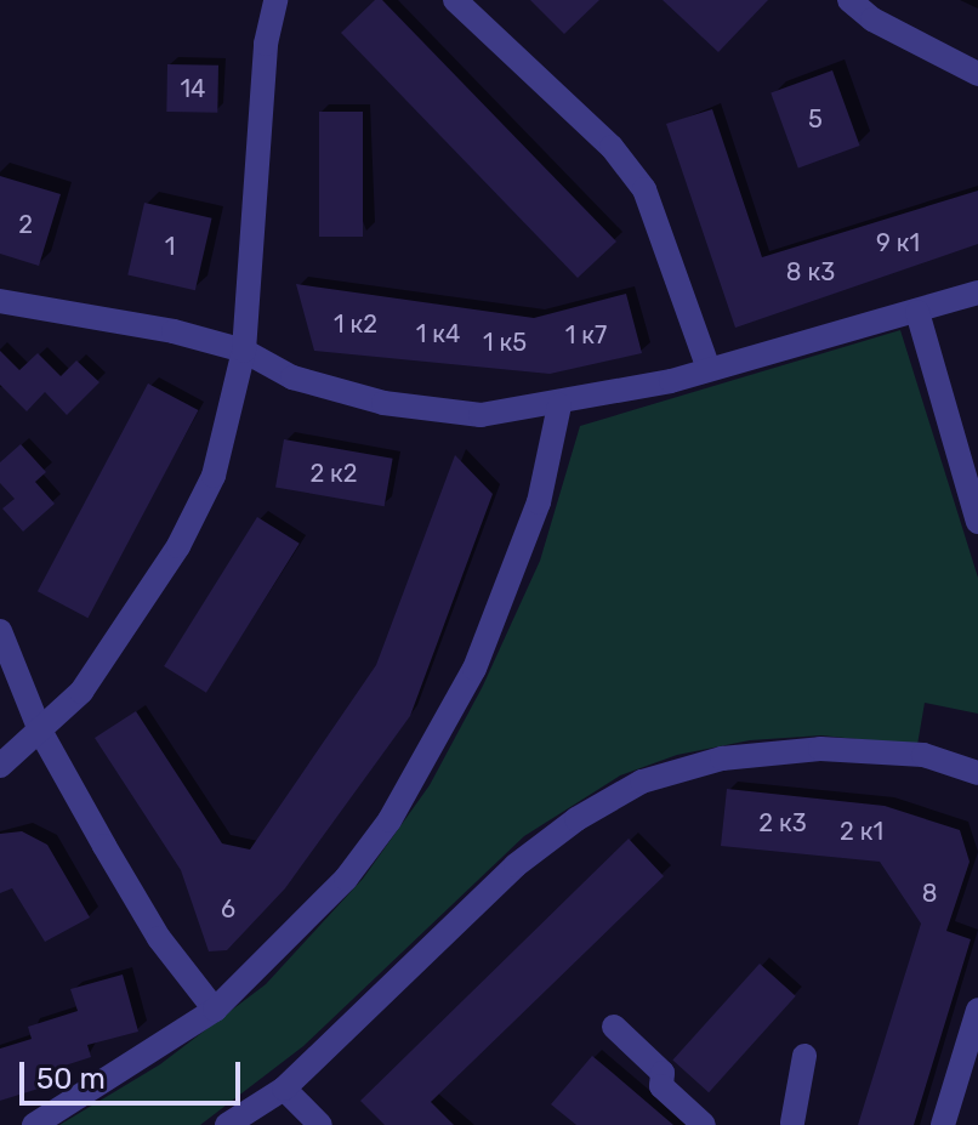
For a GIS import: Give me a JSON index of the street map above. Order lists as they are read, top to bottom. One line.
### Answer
{"house_numbers":["14","5","2","9 к1","1","8 к3","1 к2","1 к4","1 к7","1 к5","2 к2","2 к3","2 к1","8","6"],"scale_bar":"50 m"}
